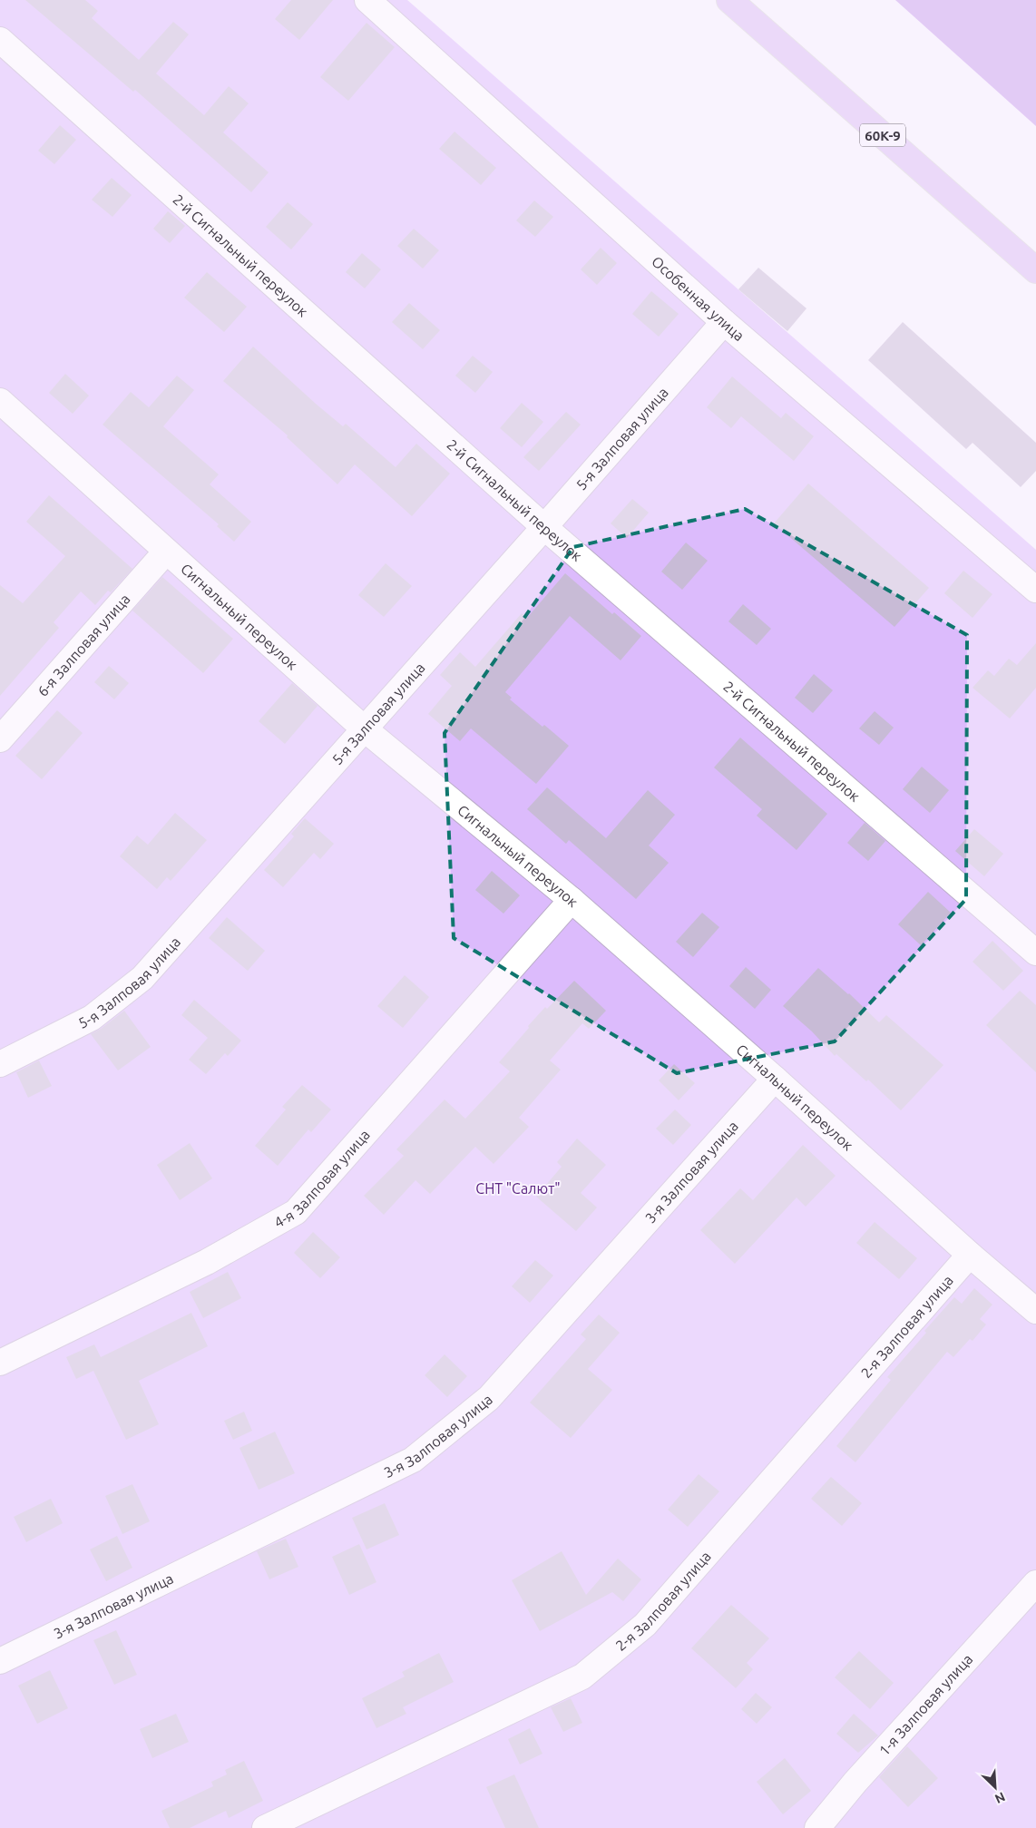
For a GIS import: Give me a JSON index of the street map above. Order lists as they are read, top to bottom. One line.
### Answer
{"streets":{"main road":["60К-9"],"street":["2-й Сигнальный переулок","Особенная улица","5-я Залповая улица","Сигнальный переулок","6-я Залповая улица","3-я Залповая улица","4-я Залповая улица","2-я Залповая улица","1-я Залповая улица"]},"crossings":[["2-й Сигнальный переулок","5-я Залповая улица"],["Особенная улица","5-я Залповая улица"],["5-я Залповая улица","Сигнальный переулок"],["Сигнальный переулок","6-я Залповая улица"],["Сигнальный переулок","3-я Залповая улица"],["Сигнальный переулок","4-я Залповая улица"],["Сигнальный переулок","2-я Залповая улица"]],"parks":["СНТ \"Салют\""],"north":"bottom right"}
